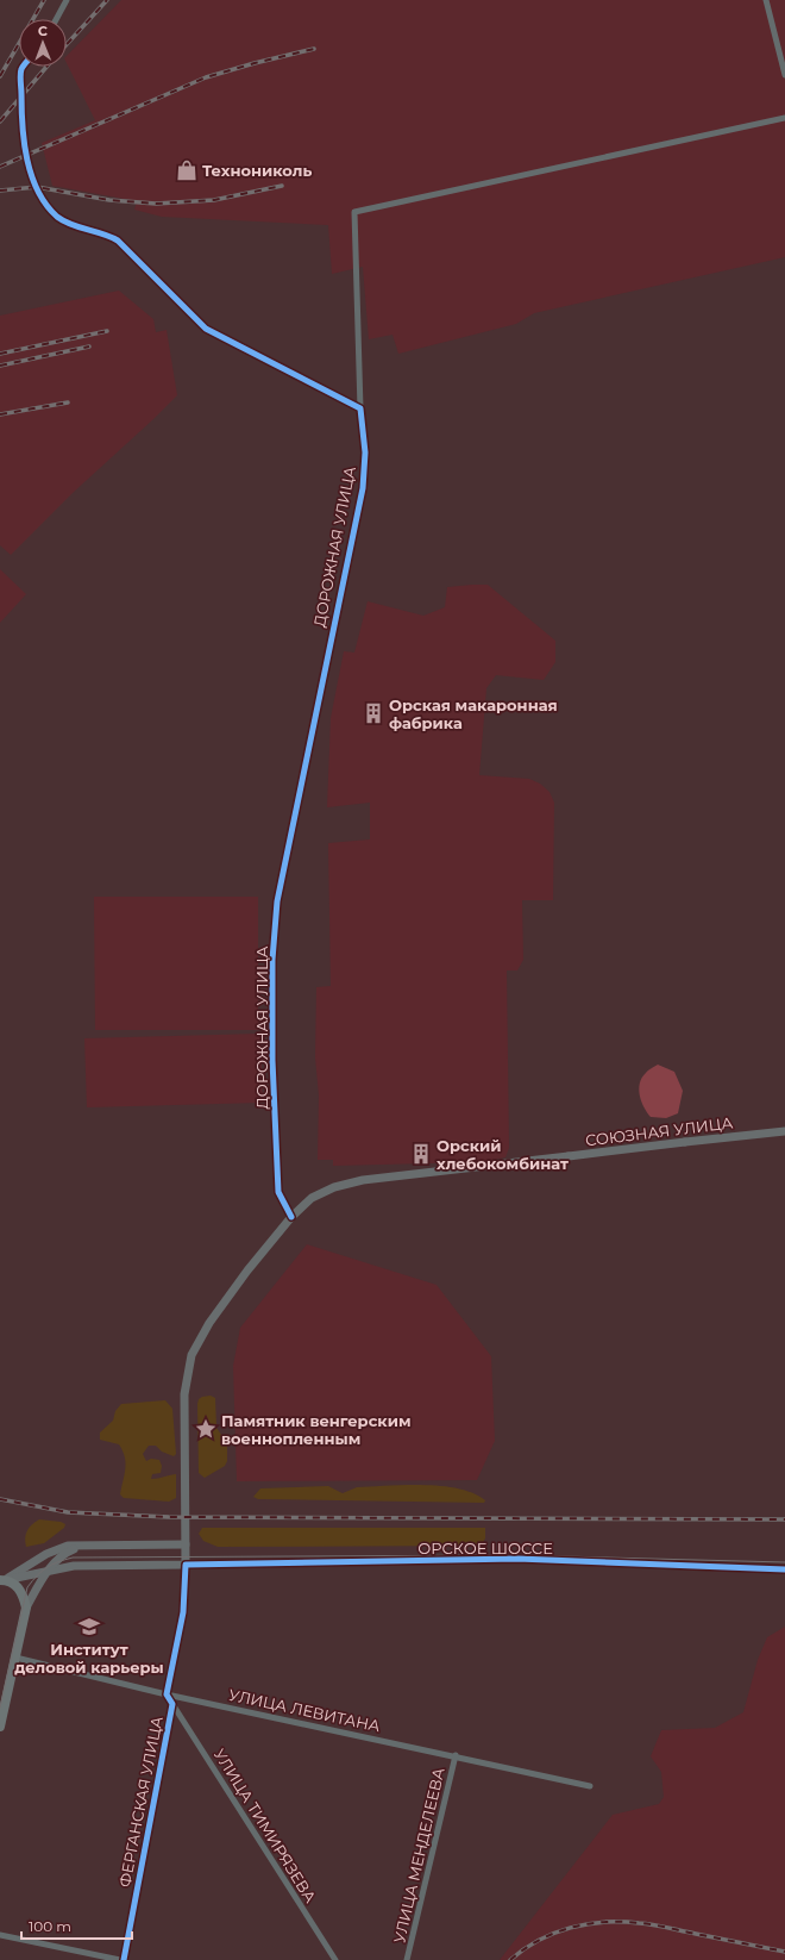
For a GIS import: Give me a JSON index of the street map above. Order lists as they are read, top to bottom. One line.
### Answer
{"streets":{"main road":["СОЮЗНАЯ УЛИЦА","ОРСКОЕ ШОССЕ"],"street":["ДОРОЖНАЯ УЛИЦА","УЛИЦА ЛЕВИТАНА","ФЕРГАНСКАЯ УЛИЦА","УЛИЦА ТИМИРЯЗЕВА","УЛИЦА МЕНДЕЛЕЕВА"]},"crossings":[["ДОРОЖНАЯ УЛИЦА","СОЮЗНАЯ УЛИЦА"],["СОЮЗНАЯ УЛИЦА","ОРСКОЕ ШОССЕ"],["УЛИЦА ЛЕВИТАНА","ФЕРГАНСКАЯ УЛИЦА"],["УЛИЦА ЛЕВИТАНА","УЛИЦА МЕНДЕЛЕЕВА"],["ФЕРГАНСКАЯ УЛИЦА","УЛИЦА ТИМИРЯЗЕВА"]],"places":{"shop":["Технониколь"],"building":["Орская макаронная фабрика","Орский хлебокомбинат"],"place":["Памятник венгерским военнопленным"],"school or university":["Институт деловой карьеры"]},"scale_bar":"100 m","north":"top"}
